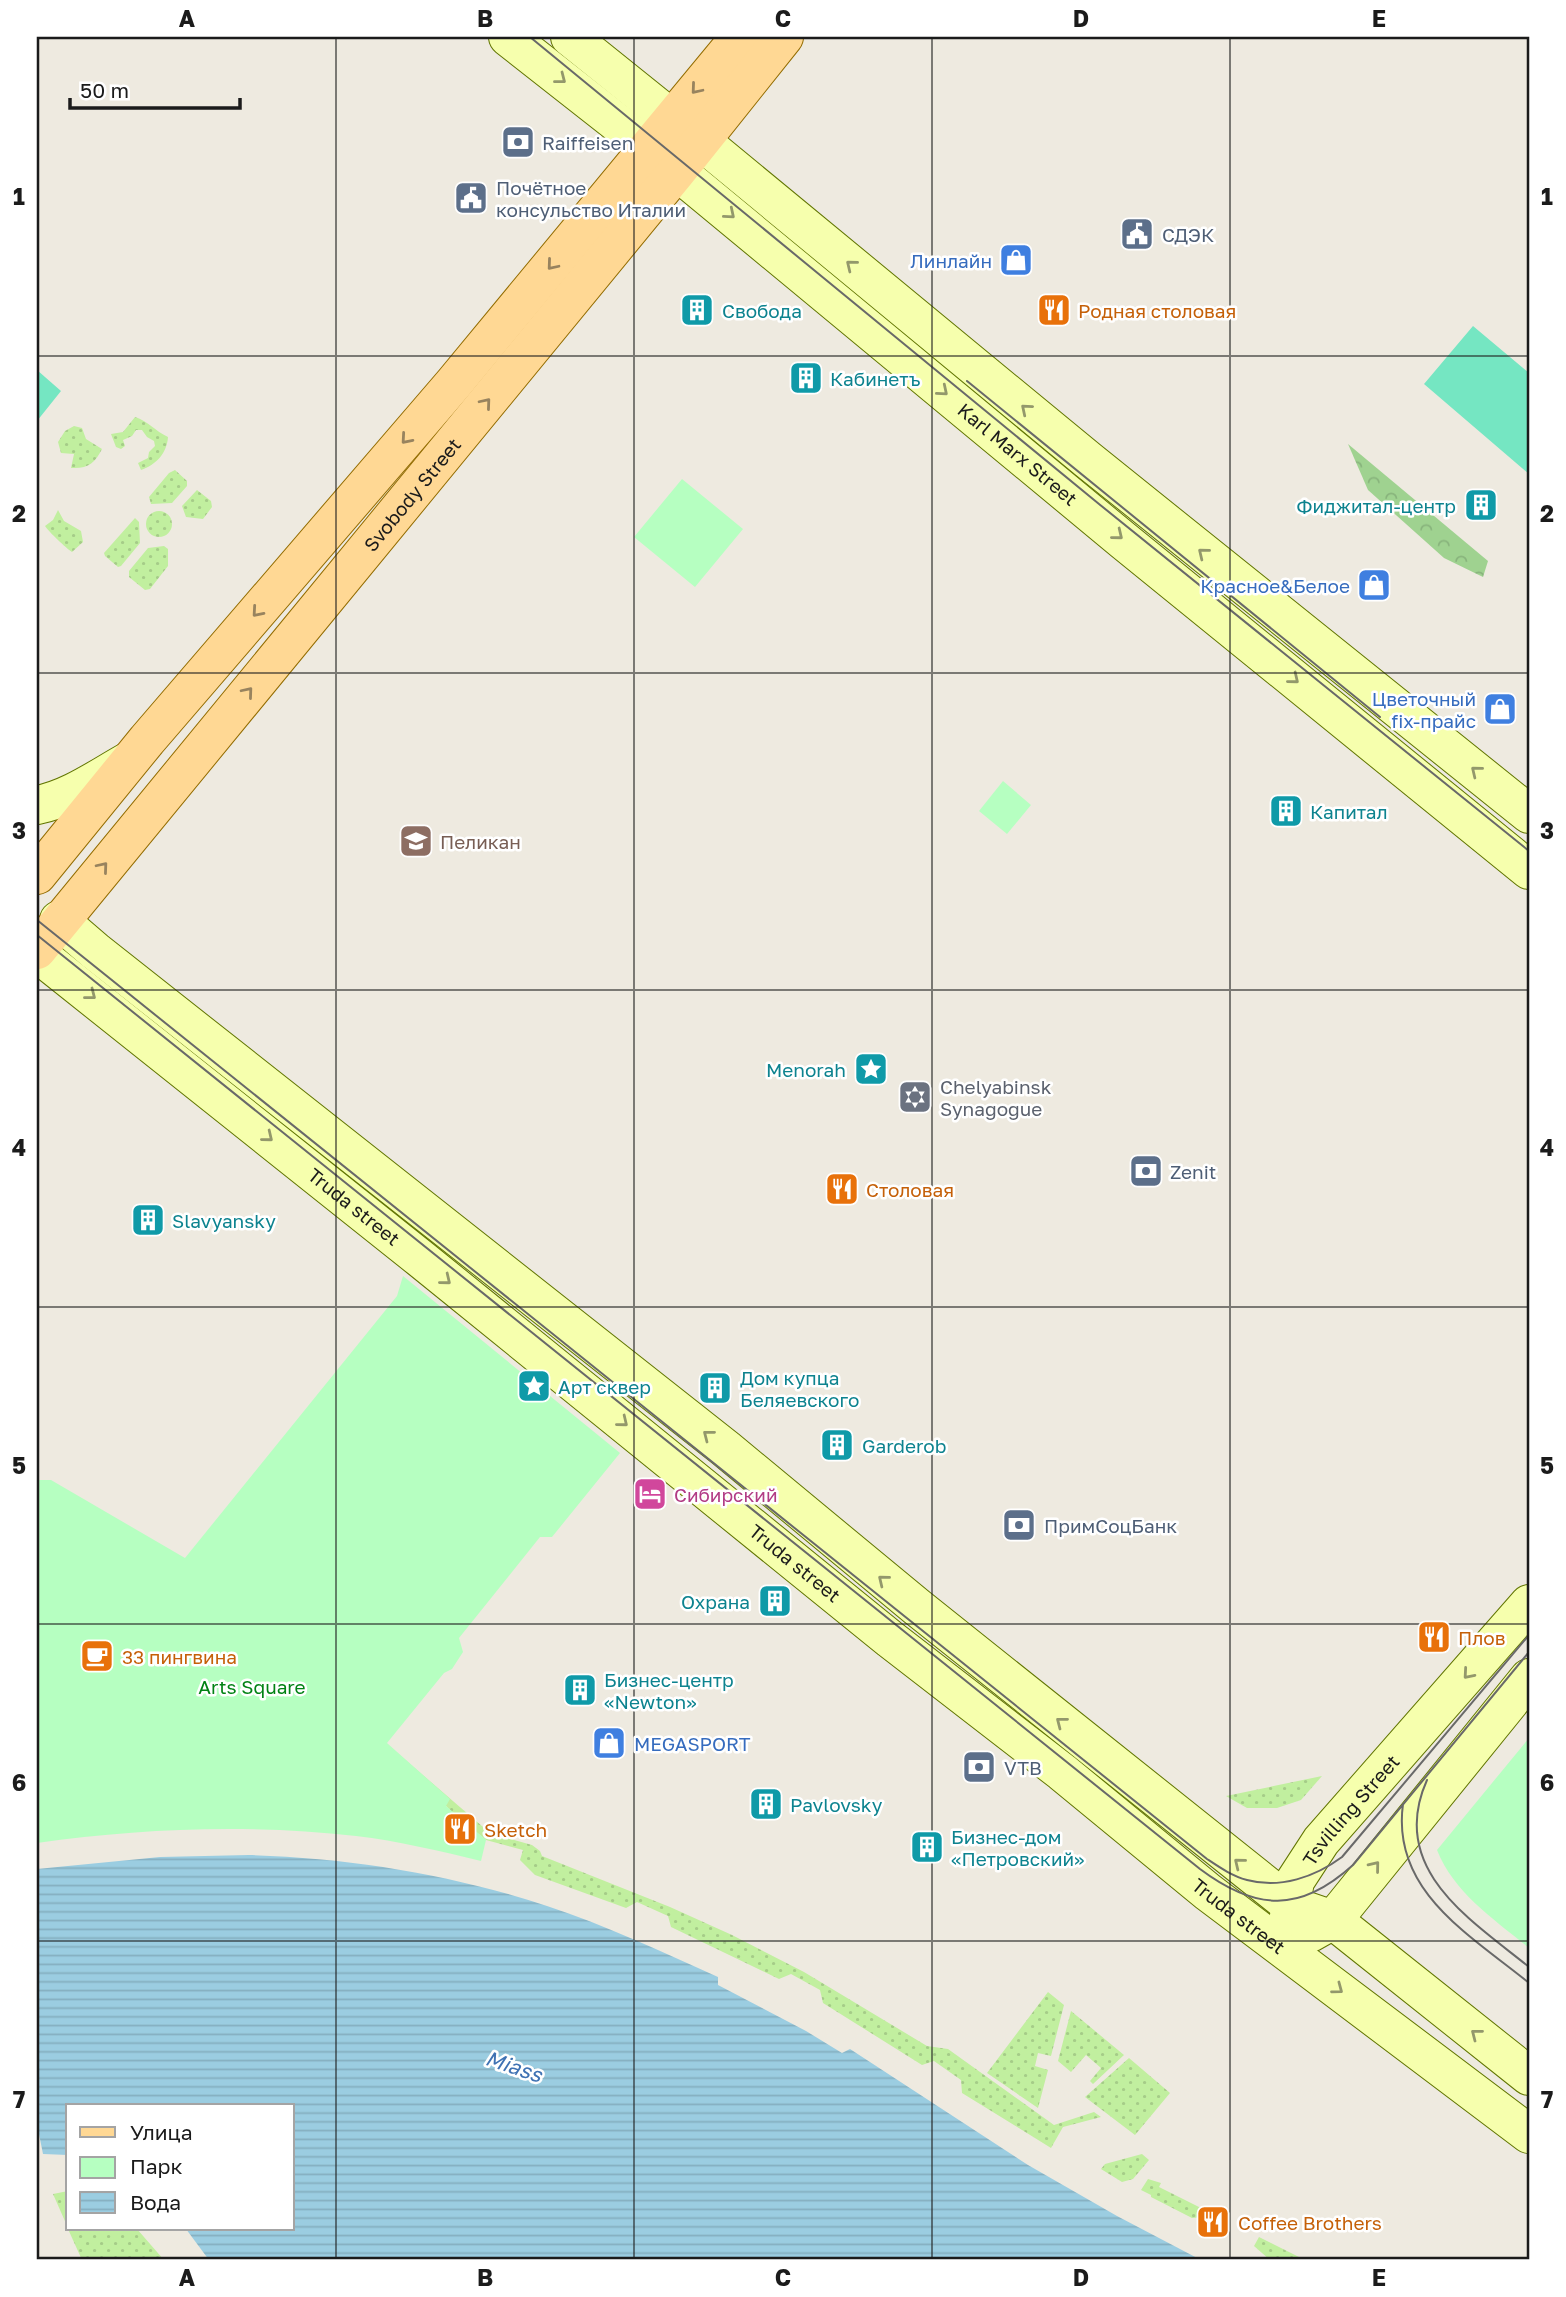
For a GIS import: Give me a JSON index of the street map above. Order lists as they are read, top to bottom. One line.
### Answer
{"streets":{"main road":["Karl Marx Street","Svobody Street","Truda street","Tsvilling Street"]},"crossings":[["Karl Marx Street","Svobody Street"],["Svobody Street","Truda street"],["Truda street","Tsvilling Street"]],"water":["Miass"],"parks":["Arts Square"],"places":{"bank":["Raiffeisen","Zenit","ПримСоцБанк","VTB"],"public building":["Почётное консульство Италии","СДЭК"],"shop":["Линлайн","Красное&Белое","Цветочный fix-прайс","MEGASPORT"],"building":["Свобода","Кабинетъ","Фиджитал-центр","Капитал","Slavyansky","Дом купца Беляевского","Garderob","Охрана","Бизнес-центр «Newton»","Pavlovsky","Бизнес-дом «Петровский»"],"restaurant":["Родная столовая","Столовая","Плов","Sketch","Coffee Brothers"],"school or university":["Пеликан"],"place":["Menorah","Арт сквер"],"synagogue":["Chelyabinsk Synagogue"],"hotel":["Сибирский"],"cafe":["33 пингвина"]},"legend":["Улица","Парк","Вода"],"scale_bar":"50 m","grid":{"columns":["A","B","C","D","E"],"rows":["1","2","3","4","5","6","7"]}}
